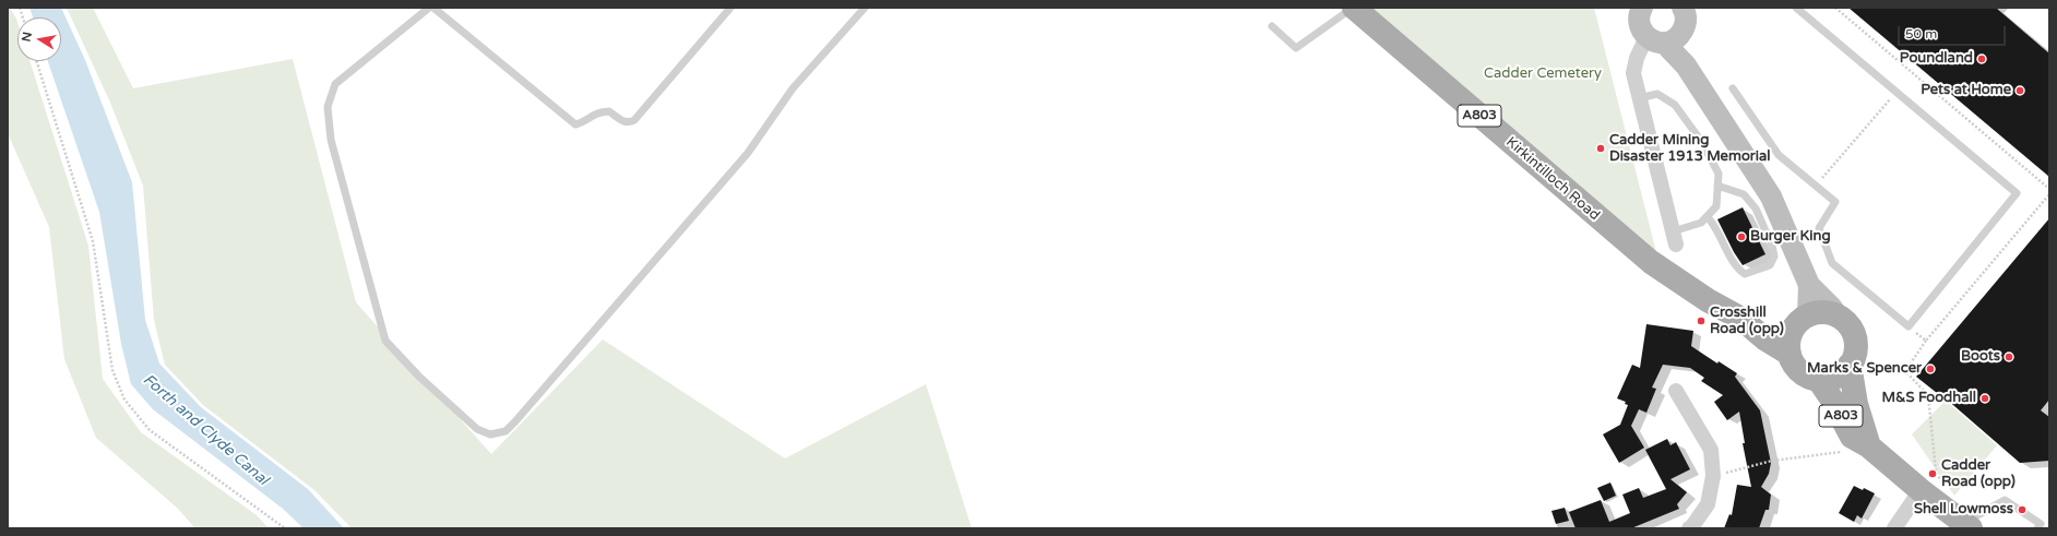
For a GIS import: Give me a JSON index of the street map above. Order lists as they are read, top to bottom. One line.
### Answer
{"streets":{"main road":["A803","Kirkintilloch Road"]},"crossings":[["A803","Kirkintilloch Road"]],"water":["Forth and Clyde Canal"],"parks":["Cadder Cemetery"],"places":["Poundland","Pets at Home","Cadder Mining Disaster 1913 Memorial","Burger King","Crosshill Road (opp)","Boots","Marks & Spencer","M&S Foodhall","Cadder Road (opp)","Shell Lowmoss"],"scale_bar":"50 m","north":"left"}
